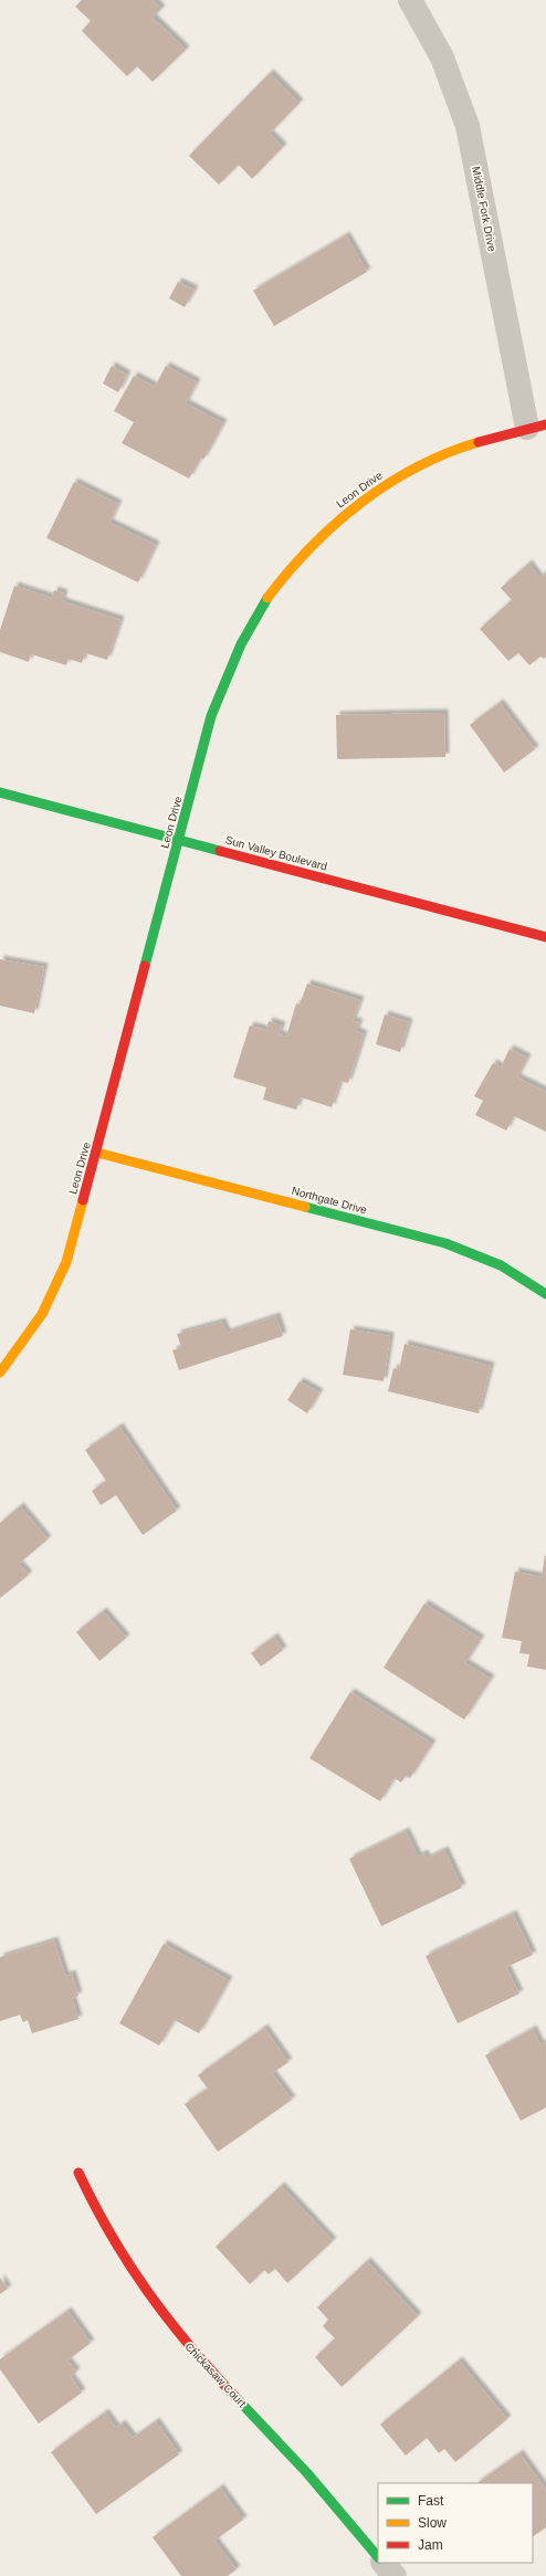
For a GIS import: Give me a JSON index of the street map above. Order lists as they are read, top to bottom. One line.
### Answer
{"streets":{"street":["Middle Fork Drive","Leon Drive","Sun Valley Boulevard","Northgate Drive","Chickasaw Court"]},"crossings":[["Middle Fork Drive","Leon Drive"],["Leon Drive","Sun Valley Boulevard"],["Leon Drive","Northgate Drive"]],"legend":["Fast","Slow","Jam"]}
